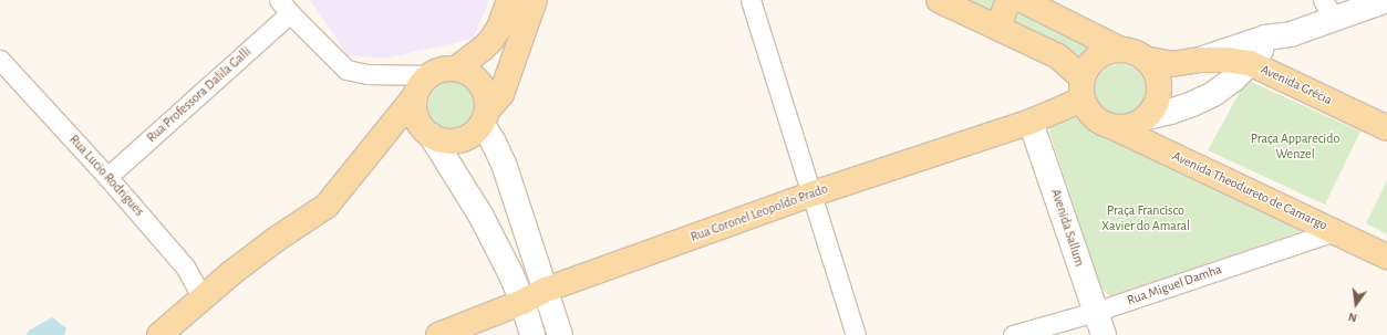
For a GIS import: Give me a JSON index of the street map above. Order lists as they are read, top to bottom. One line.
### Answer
{"streets":{"main road":["Avenida Grécia","Avenida Theodureto de Camargo","Rua Coronel Leopoldo Prado"],"street":["Rua Professora Dalila Galli","Rua Lucio Rodrigues","Avenida Sallum","Rua Miguel Damha"]},"crossings":[["Rua Professora Dalila Galli","Rua Lucio Rodrigues"],["Avenida Theodureto de Camargo","Rua Coronel Leopoldo Prado"],["Avenida Theodureto de Camargo","Rua Miguel Damha"],["Rua Coronel Leopoldo Prado","Avenida Sallum"],["Avenida Sallum","Rua Miguel Damha"]],"parks":["Praça Apparecido Wenzel","Praça Francisco Xavier do Amaral"],"north":"bottom"}
